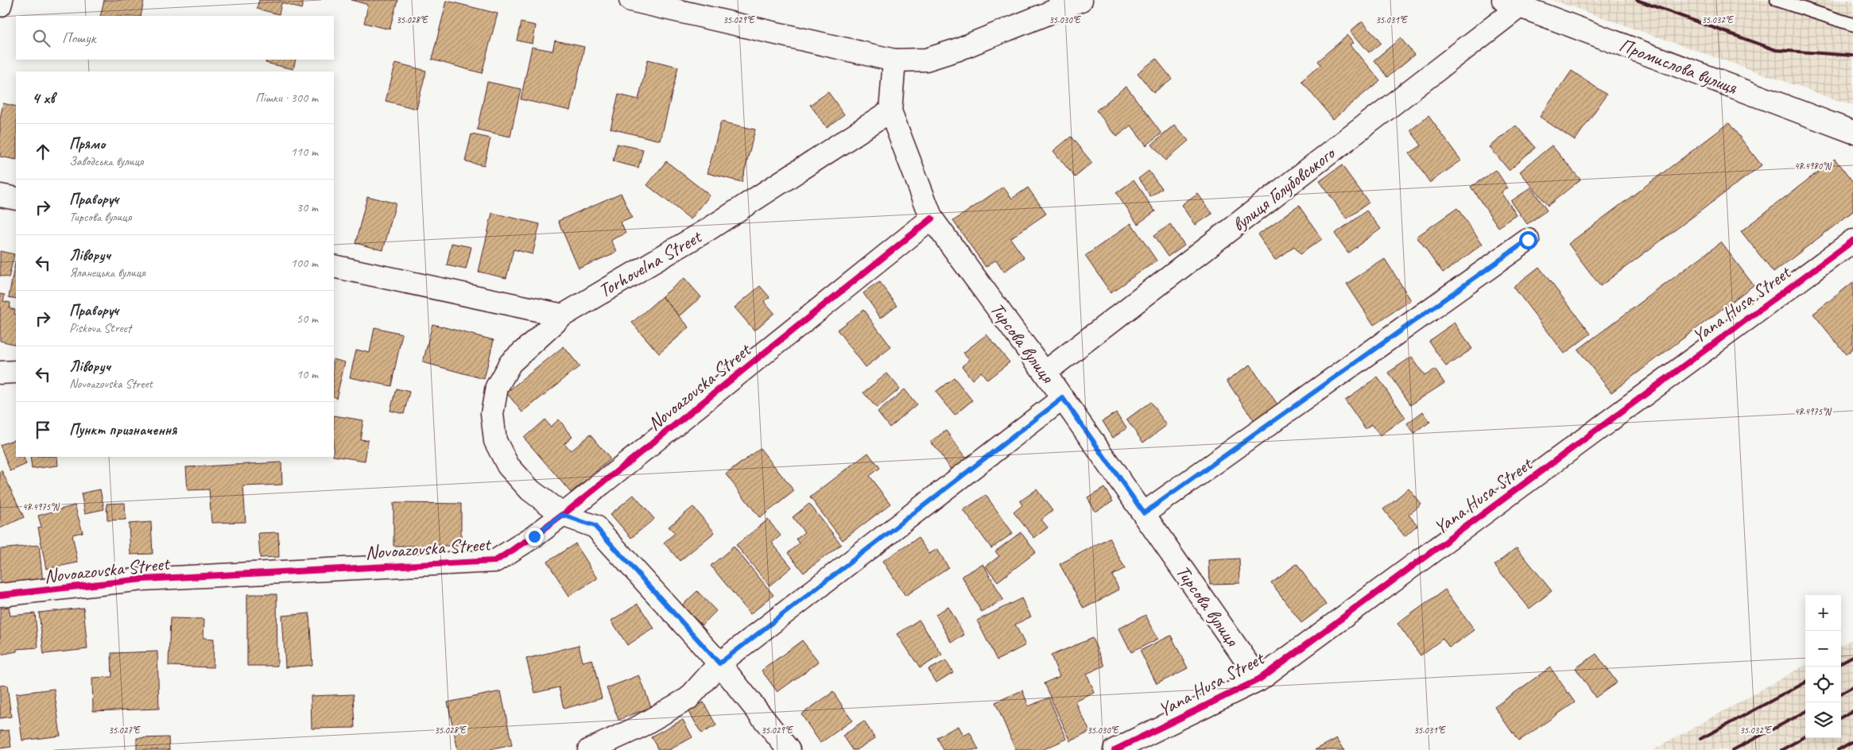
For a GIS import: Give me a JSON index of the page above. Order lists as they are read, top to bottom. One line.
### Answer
{"streets":{"street":["Промислова вулиця","вулиця Голубовського","Torhovelna Street","Yana Husa Street","Тирсова вулиця","Novoazovska Street"]},"crossings":[["Промислова вулиця","вулиця Голубовського"],["вулиця Голубовського","Тирсова вулиця"],["Torhovelna Street","Тирсова вулиця"],["Torhovelna Street","Novoazovska Street"],["Yana Husa Street","Тирсова вулиця"],["Тирсова вулиця","Novoazovska Street"]],"page":{"search":"Пошук","heading":["4 хв","Пішки · 300 m"],"list":[["Прямо","Заводська вулиця","110 m"],["Праворуч","Тирсова вулиця","30 m"],["Ліворуч","Яланецька вулиця","100 m"],["Праворуч","Piskova Street","50 m"],["Ліворуч","Novoazovska Street","10 m"],"Пункт призначення"],"map_buttons":["+","−"]},"coordinates":["35.028°E","35.029°E","35.030°E","35.031°E","35.032°E","48.4980°N","48.4975°N","35.027°E"]}
